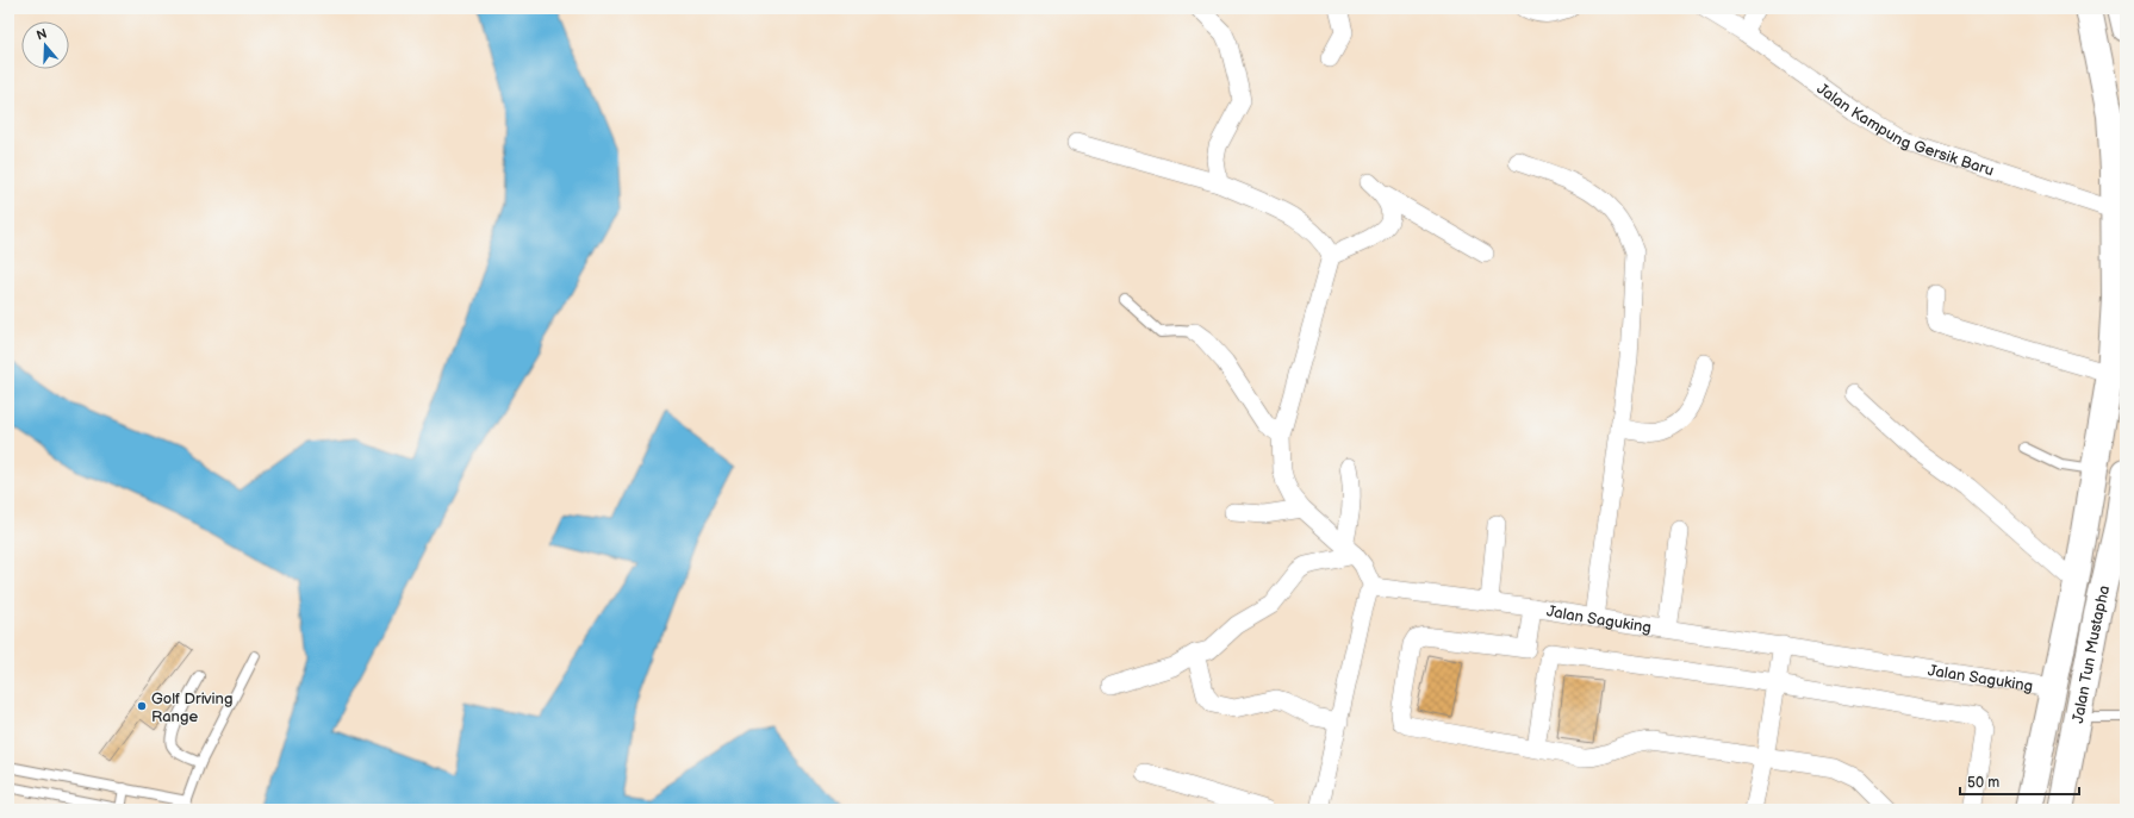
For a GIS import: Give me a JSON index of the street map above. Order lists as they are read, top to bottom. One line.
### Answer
{"streets":{"main road":["Jalan Tun Mustapha"],"street":["Jalan Kampung Gersik Baru","Jalan Saguking"]},"places":["Golf Driving Range"],"scale_bar":"50 m","north":"top"}
